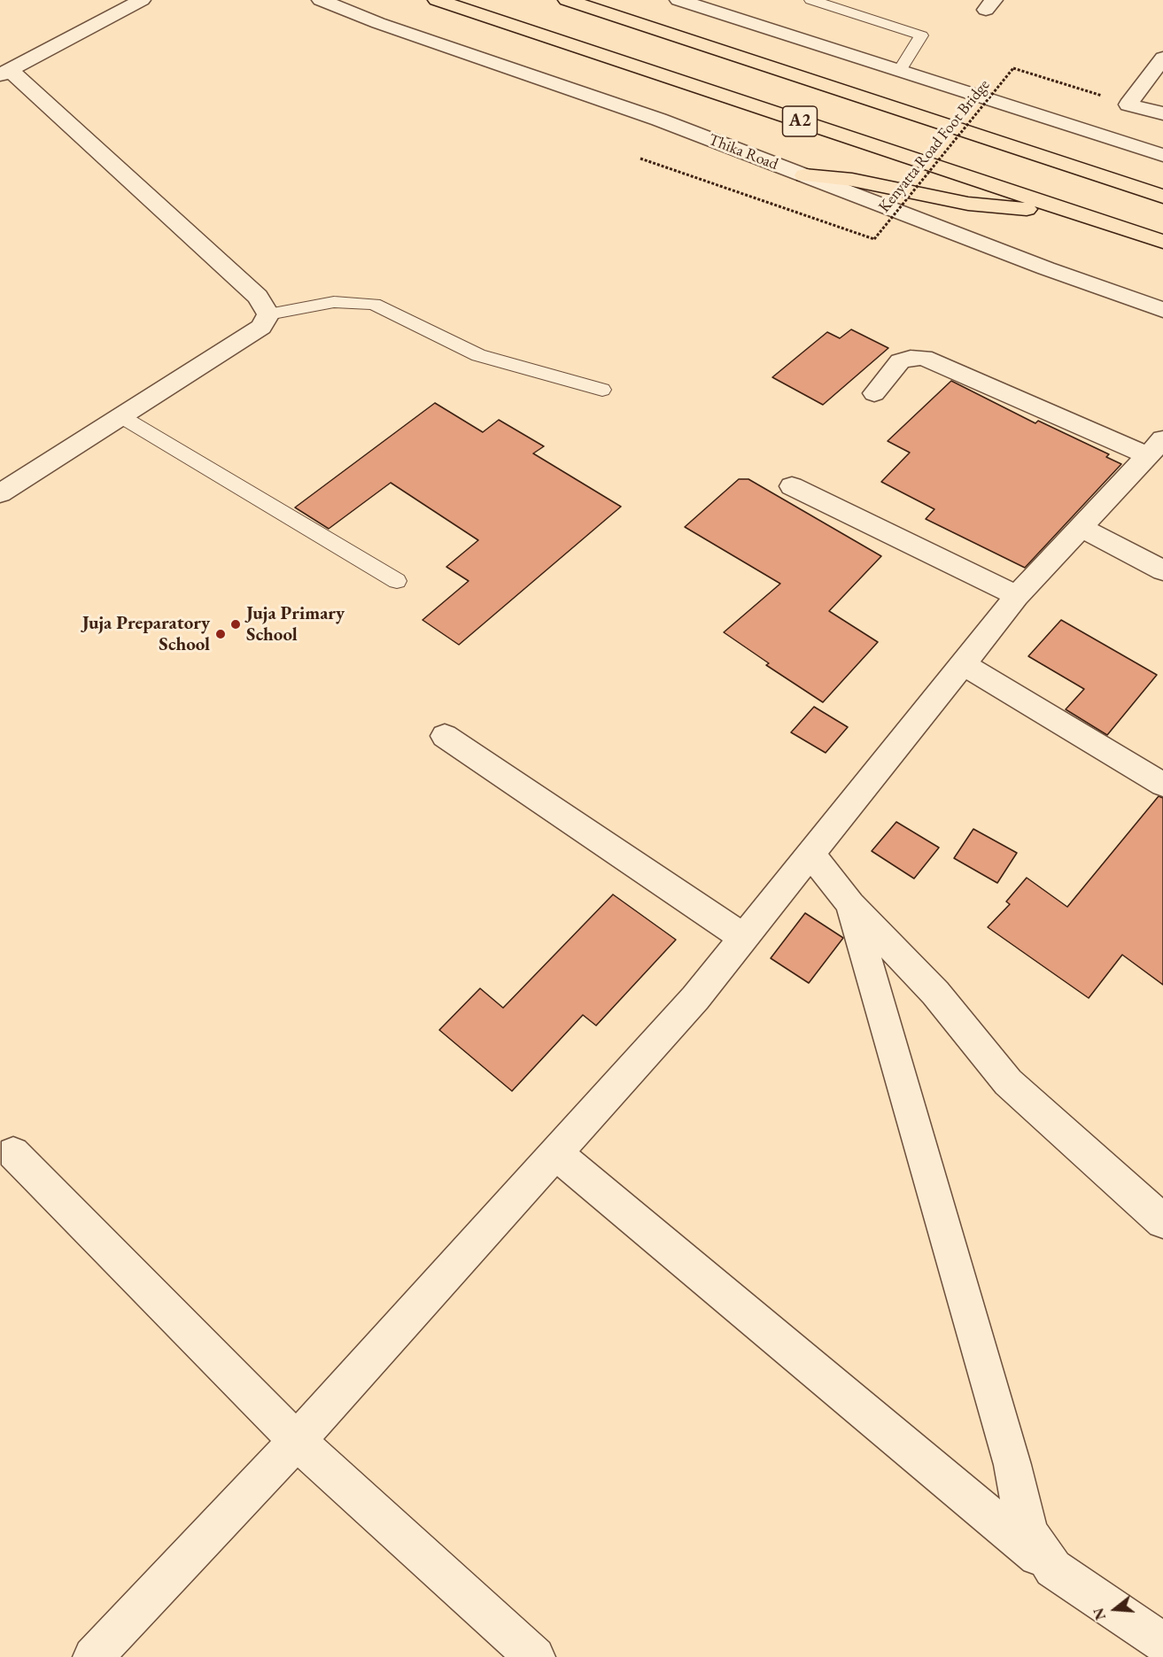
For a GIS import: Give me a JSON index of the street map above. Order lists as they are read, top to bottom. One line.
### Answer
{"streets":{"highway":["A2"],"street":["Thika Road"],"path":["Kenyatta Road Foot Bridge"]},"places":["Juja Primary School","Juja Preparatory School"],"north":"left"}
